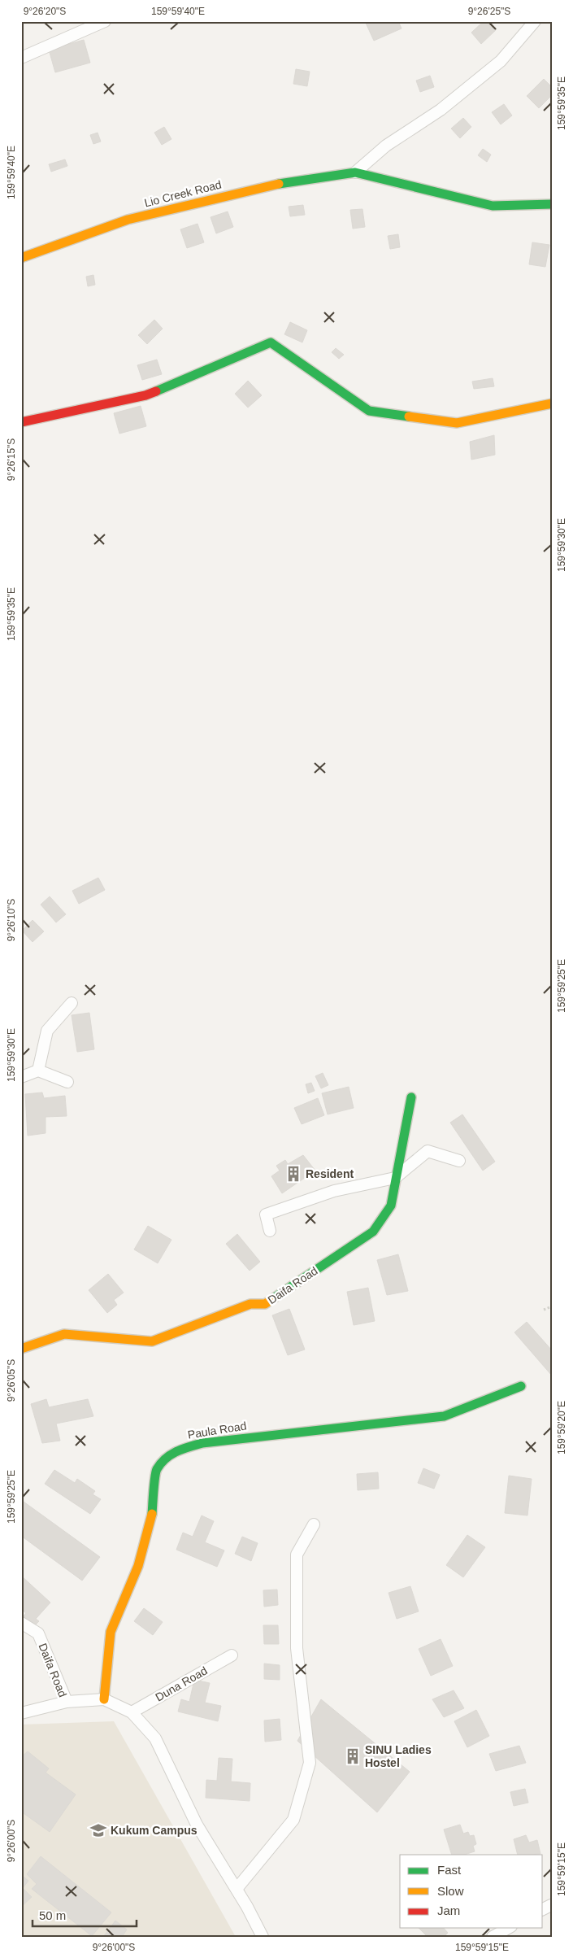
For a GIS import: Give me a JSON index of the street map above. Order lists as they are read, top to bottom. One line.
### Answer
{"streets":{"street":["Lio Creek Road","Daifa Road","Paula Road","Duna Road"]},"places":{"building":["Resident","SINU Ladies Hostel"],"school or university":["Kukum Campus"]},"legend":["Fast","Slow","Jam"],"scale_bar":"50 m","coordinates":["9°26'20\"S","159°59'40\"E","9°26'25\"S","159°59'35\"E","9°26'15\"S","159°59'30\"E","9°26'10\"S","159°59'25\"E","9°26'05\"S","159°59'20\"E","9°26'00\"S","159°59'15\"E"]}
